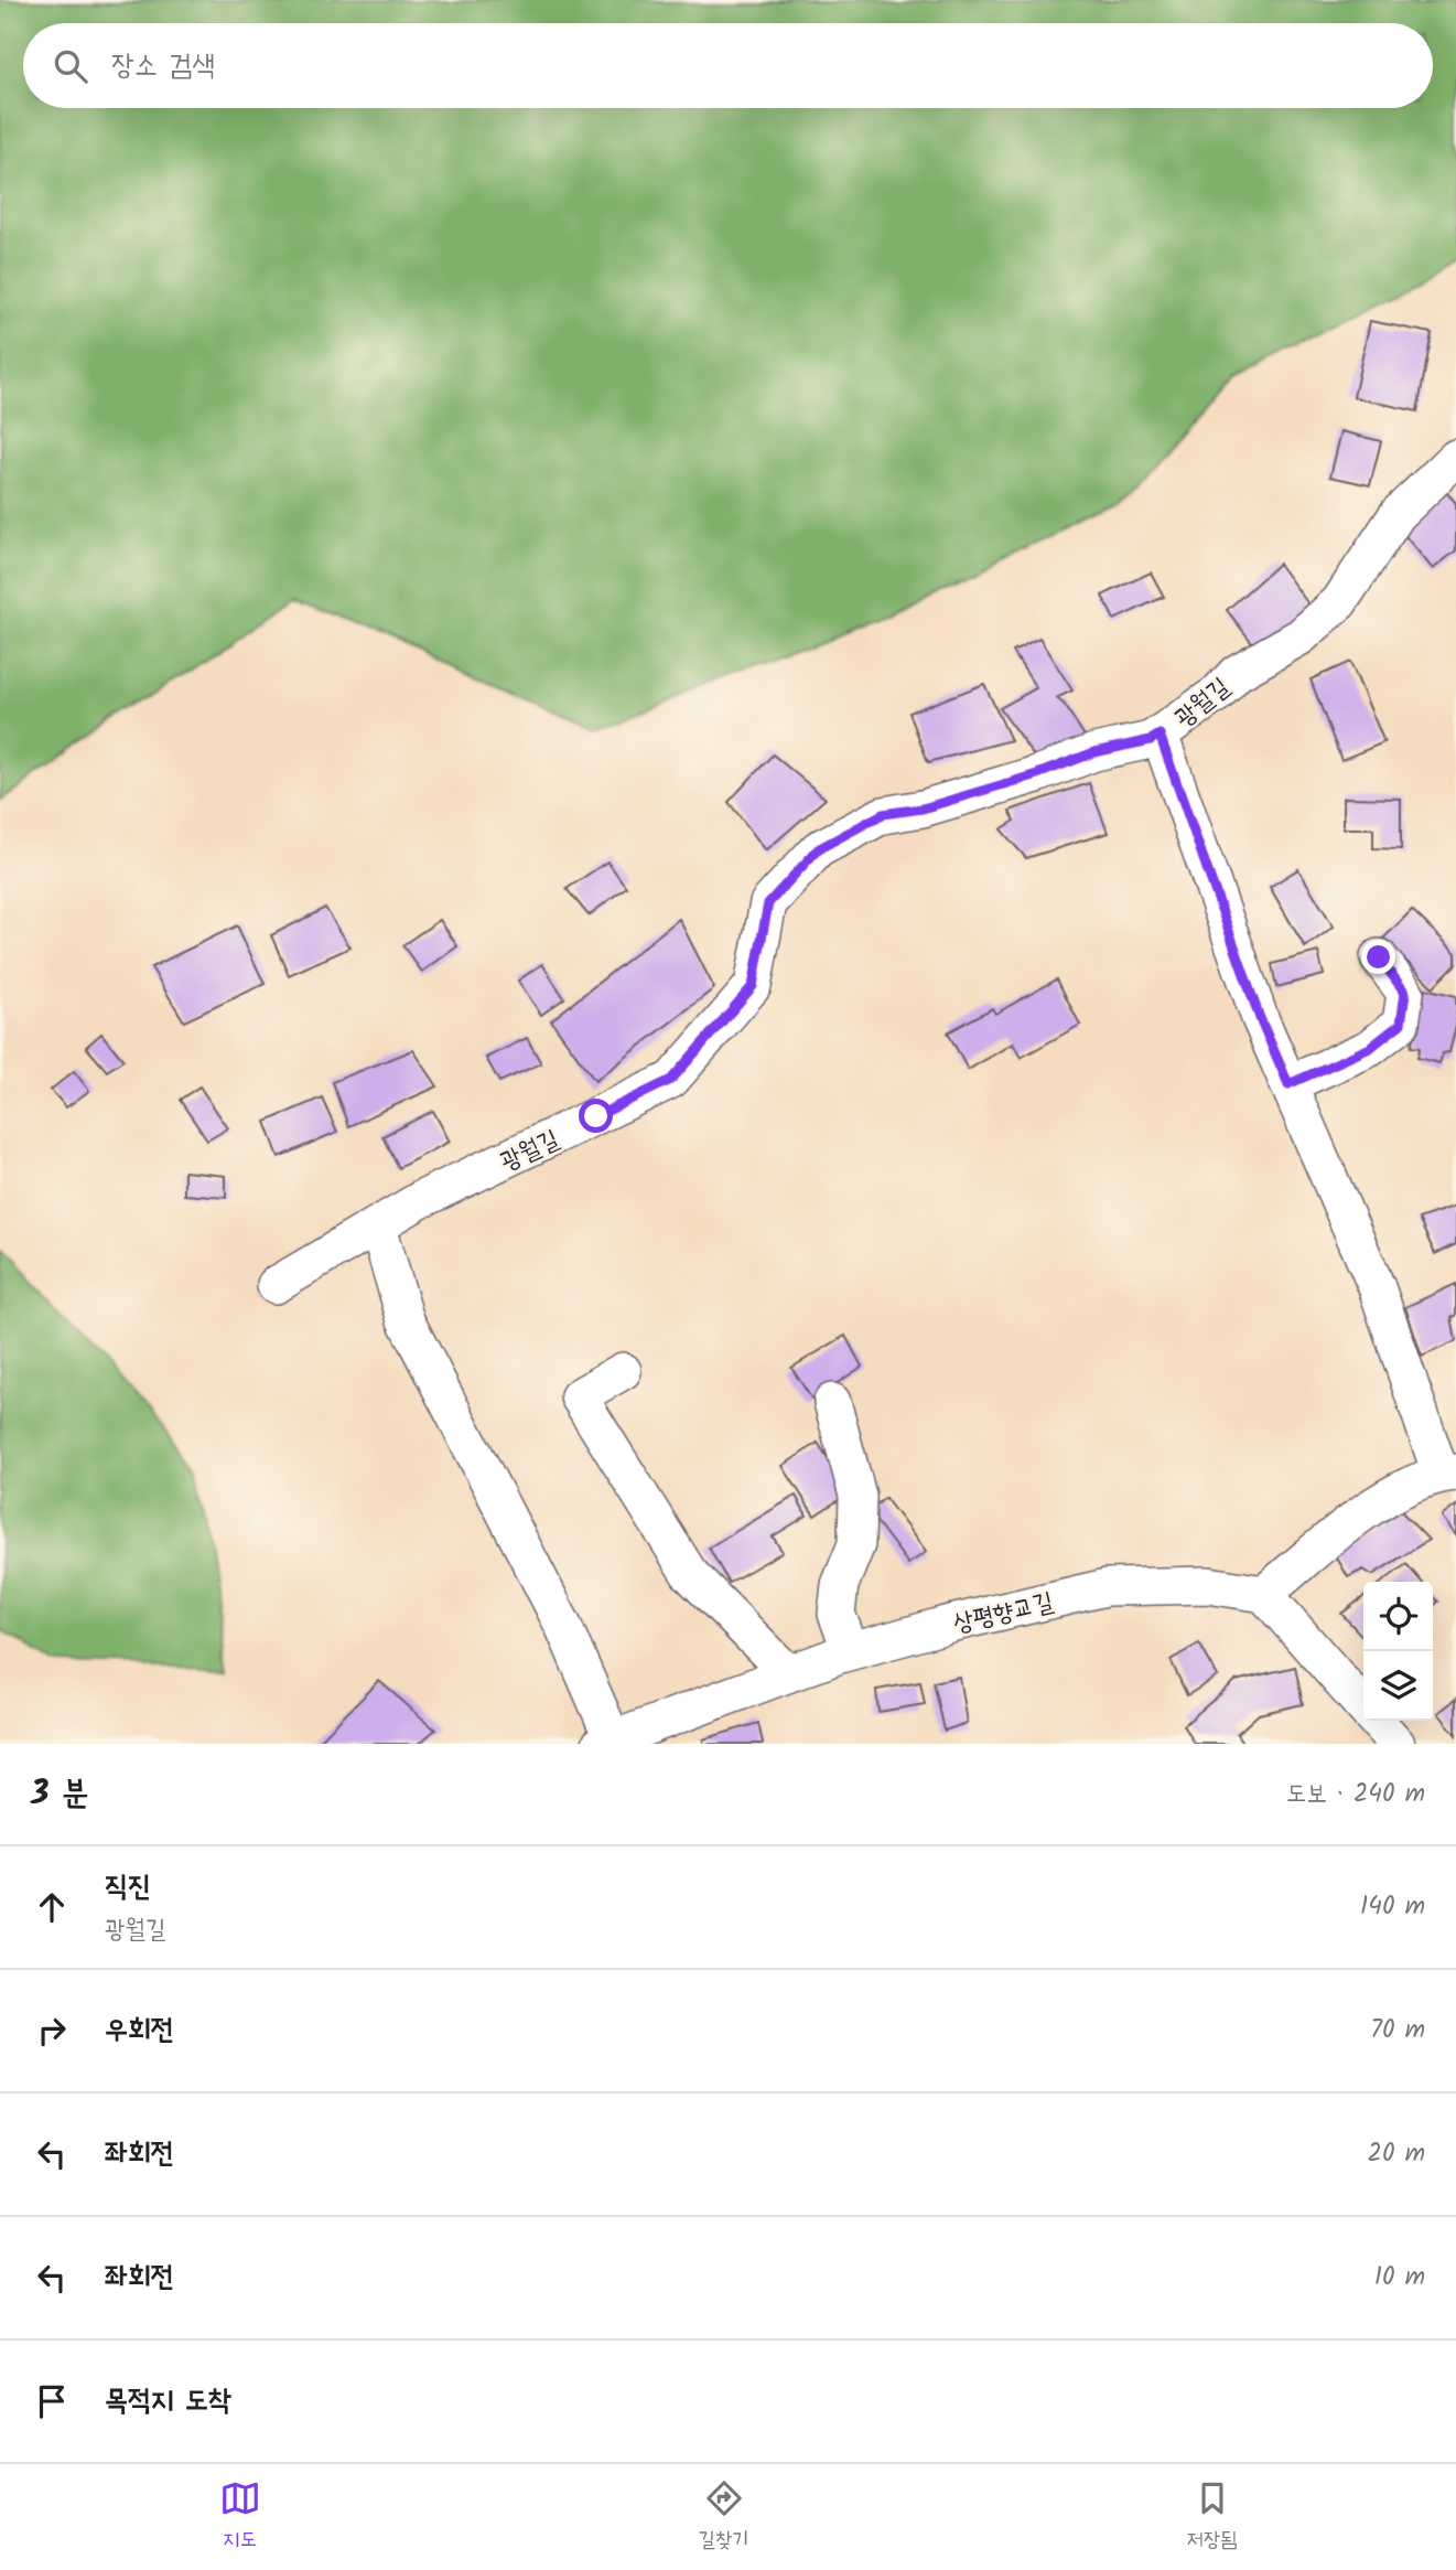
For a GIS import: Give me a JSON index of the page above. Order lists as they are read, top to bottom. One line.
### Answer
{"streets":{"street":["광월길","상평향교길"]},"page":{"search":"장소 검색","heading":["3 분","도보 · 240 m"],"list":[["직진","광월길","140 m"],["우회전","70 m"],["좌회전","20 m"],["좌회전","10 m"],"목적지 도착"],"nav":["지도","길찾기","저장됨"]}}
